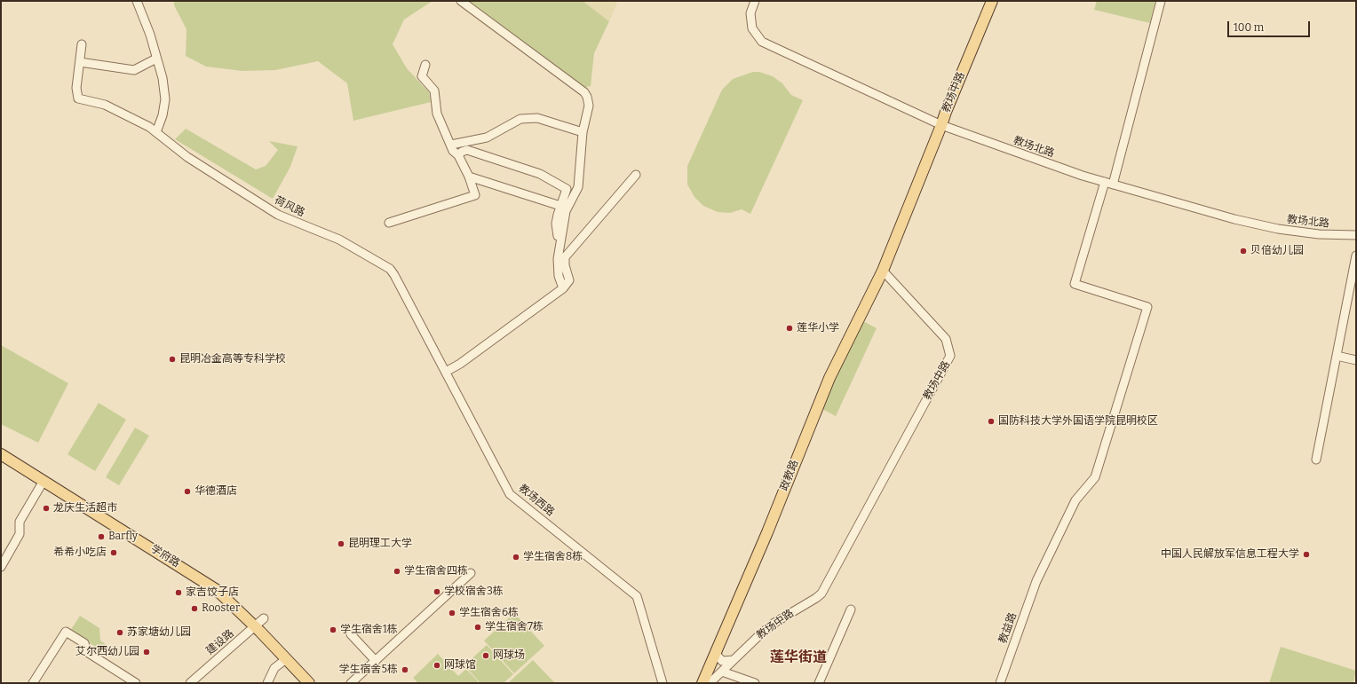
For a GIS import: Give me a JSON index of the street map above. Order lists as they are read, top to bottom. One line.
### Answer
{"streets":{"main road":["教场中路","政教路","学府路"],"street":["教场北路","荷风路","教场西路","教益路","建设路"]},"crossings":[["教场中路","教场北路"],["教场中路","政教路"],["教场北路","教益路"],["荷风路","教场西路"],["学府路","建设路"]],"districts":["莲华街道"],"places":["贝倍幼儿园","莲华小学","昆明冶金高等专科学校","国防科技大学外国语学院昆明校区","华德酒店","龙庆生活超市","Barfly","昆明理工大学","希希小吃店","中国人民解放军信息工程大学","学生宿舍8栋","学生宿舍四栋","学校宿舍3栋","家吉饺子店","Rooster","学生宿舍6栋","学生宿舍7栋","学生宿舍1栋","苏家塘幼儿园","艾尔西幼儿园","网球场","网球馆","学生宿舍5栋"],"scale_bar":"100 m"}
